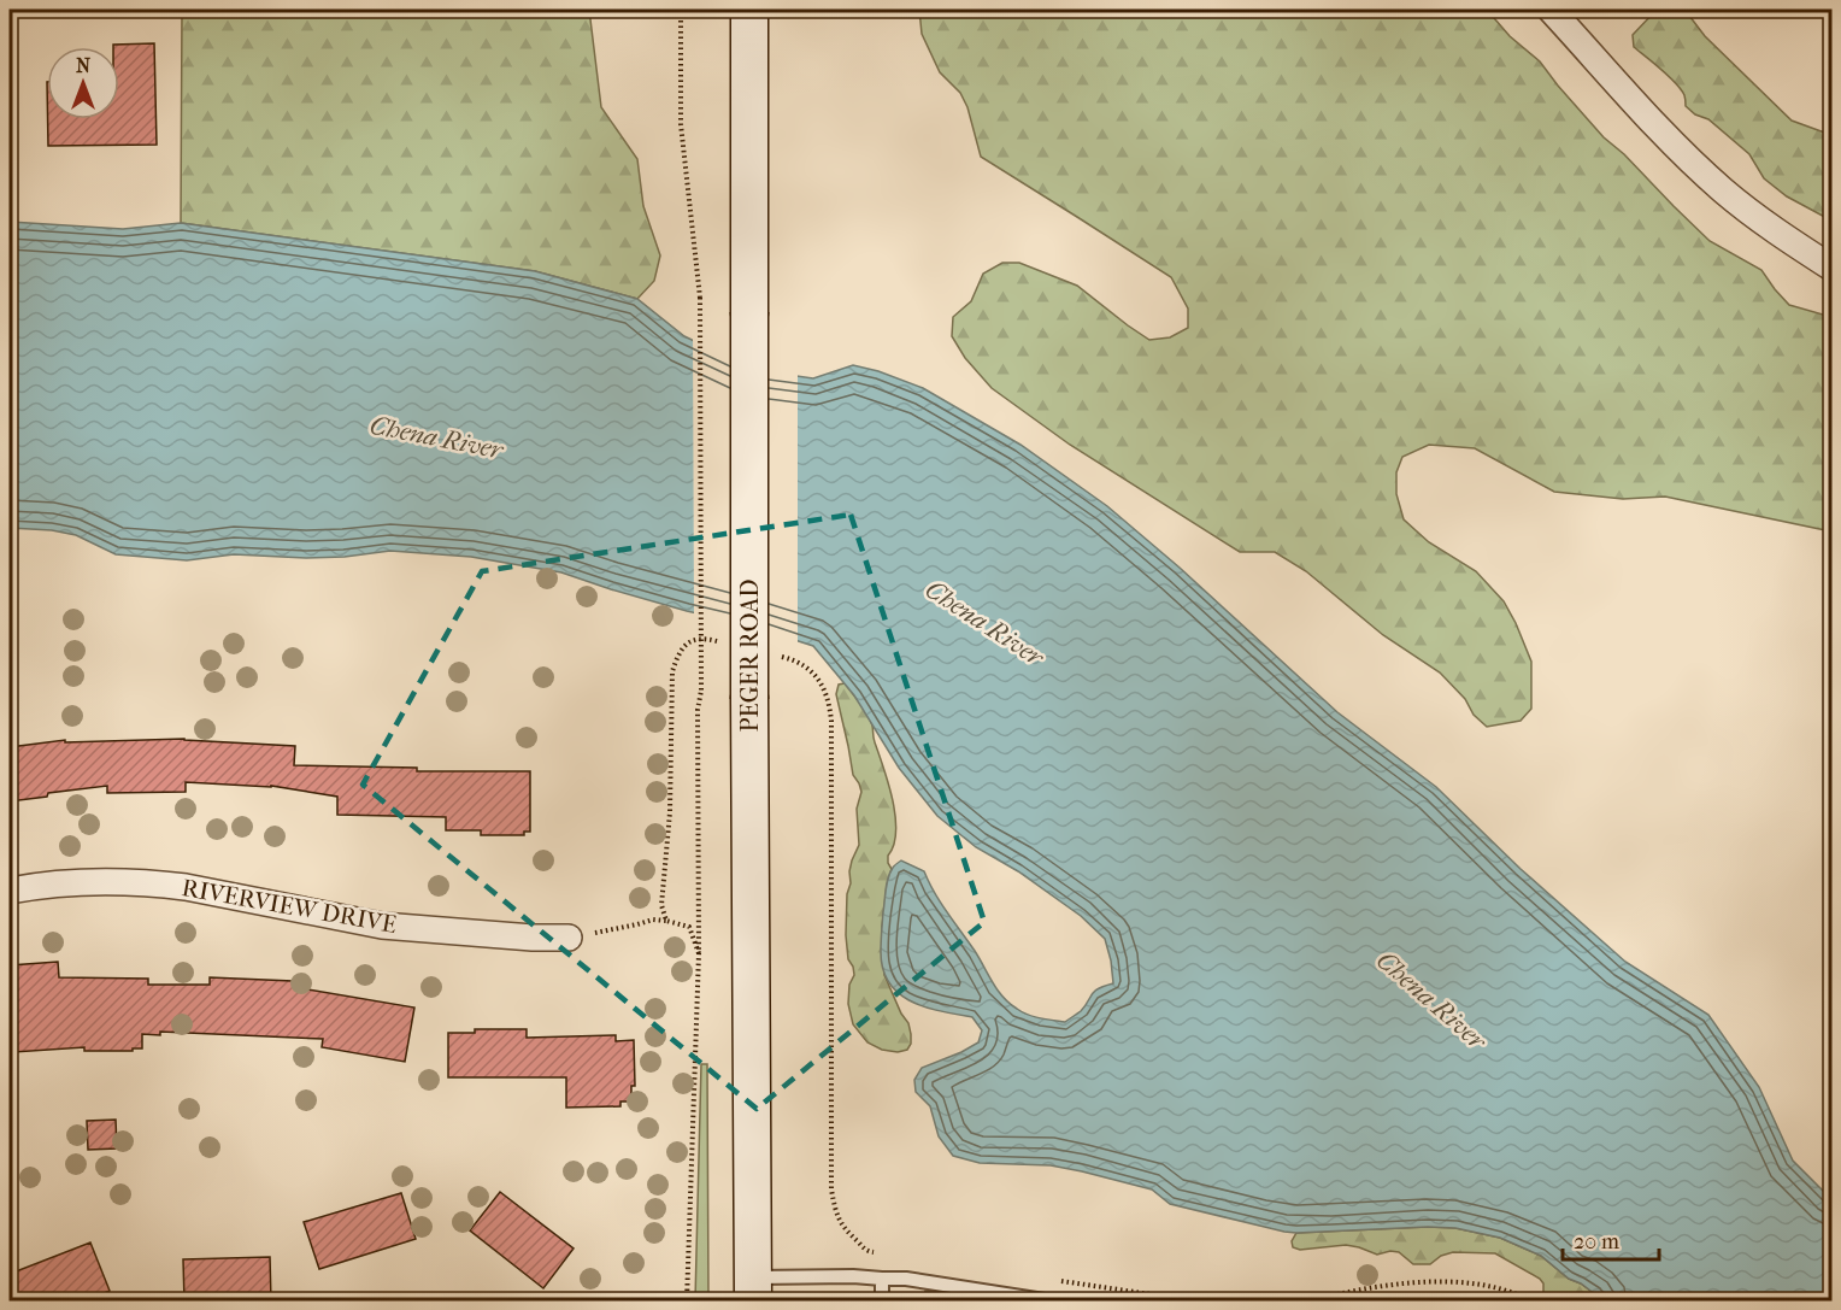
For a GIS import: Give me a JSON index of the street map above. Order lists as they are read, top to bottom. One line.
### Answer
{"streets":{"main road":["PEGER ROAD"],"street":["RIVERVIEW DRIVE"]},"water":["Chena River"],"scale_bar":"20 m","north":"top"}
